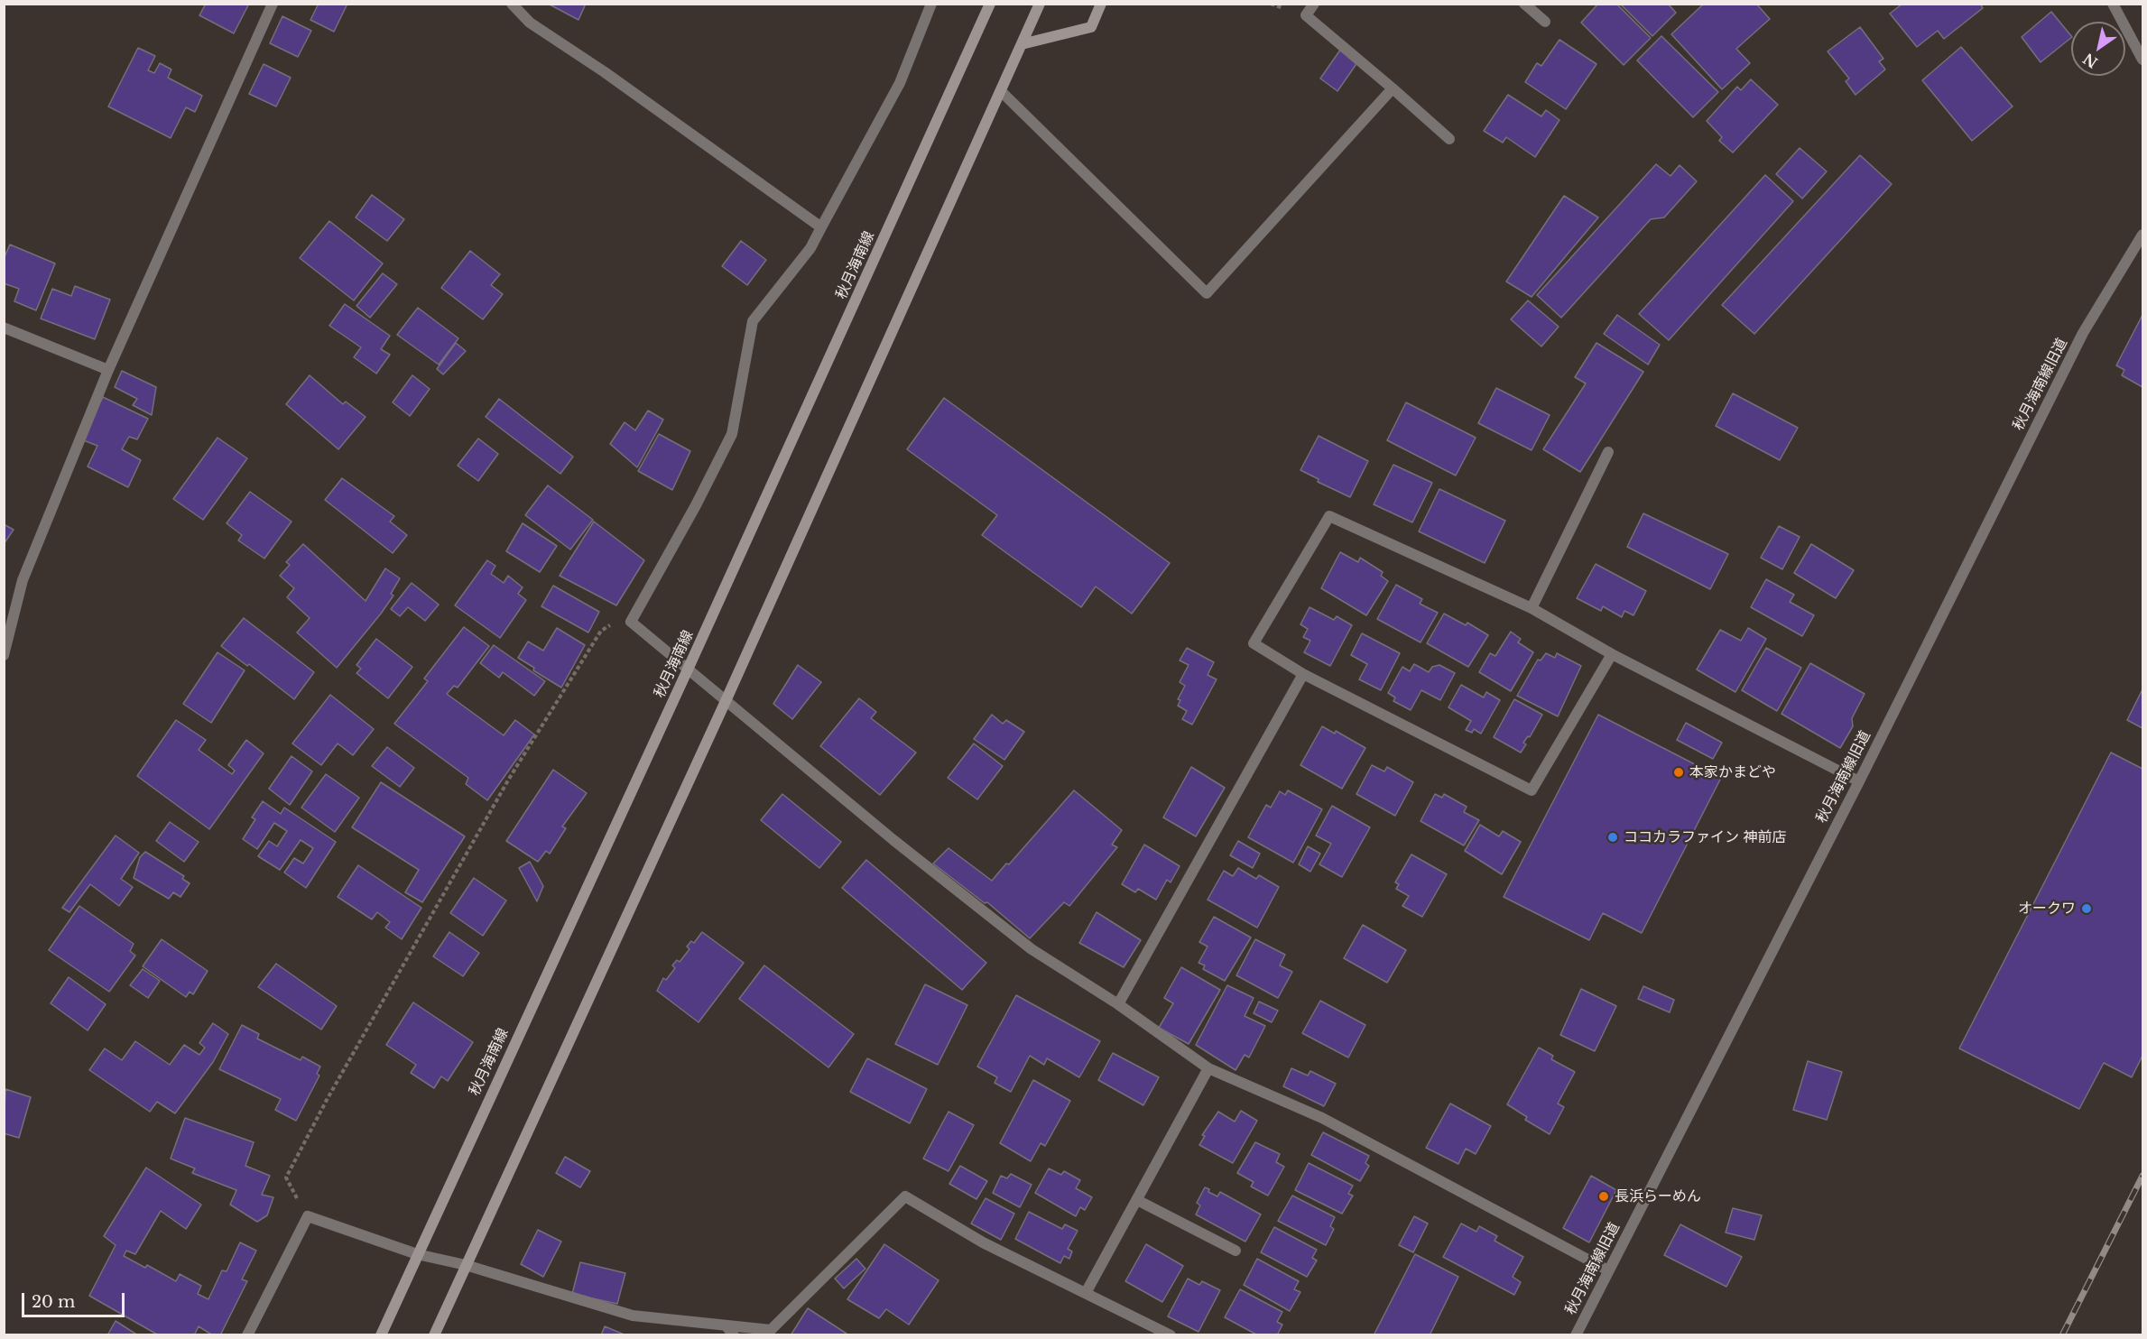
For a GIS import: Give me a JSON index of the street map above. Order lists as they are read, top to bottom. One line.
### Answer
{"streets":{"main road":["秋月海南線"],"street":["秋月海南線旧道"]},"places":["本家かまどや","ココカラファイン 神前店","オークワ","長浜らーめん"],"scale_bar":"20 m","north":"bottom left"}
